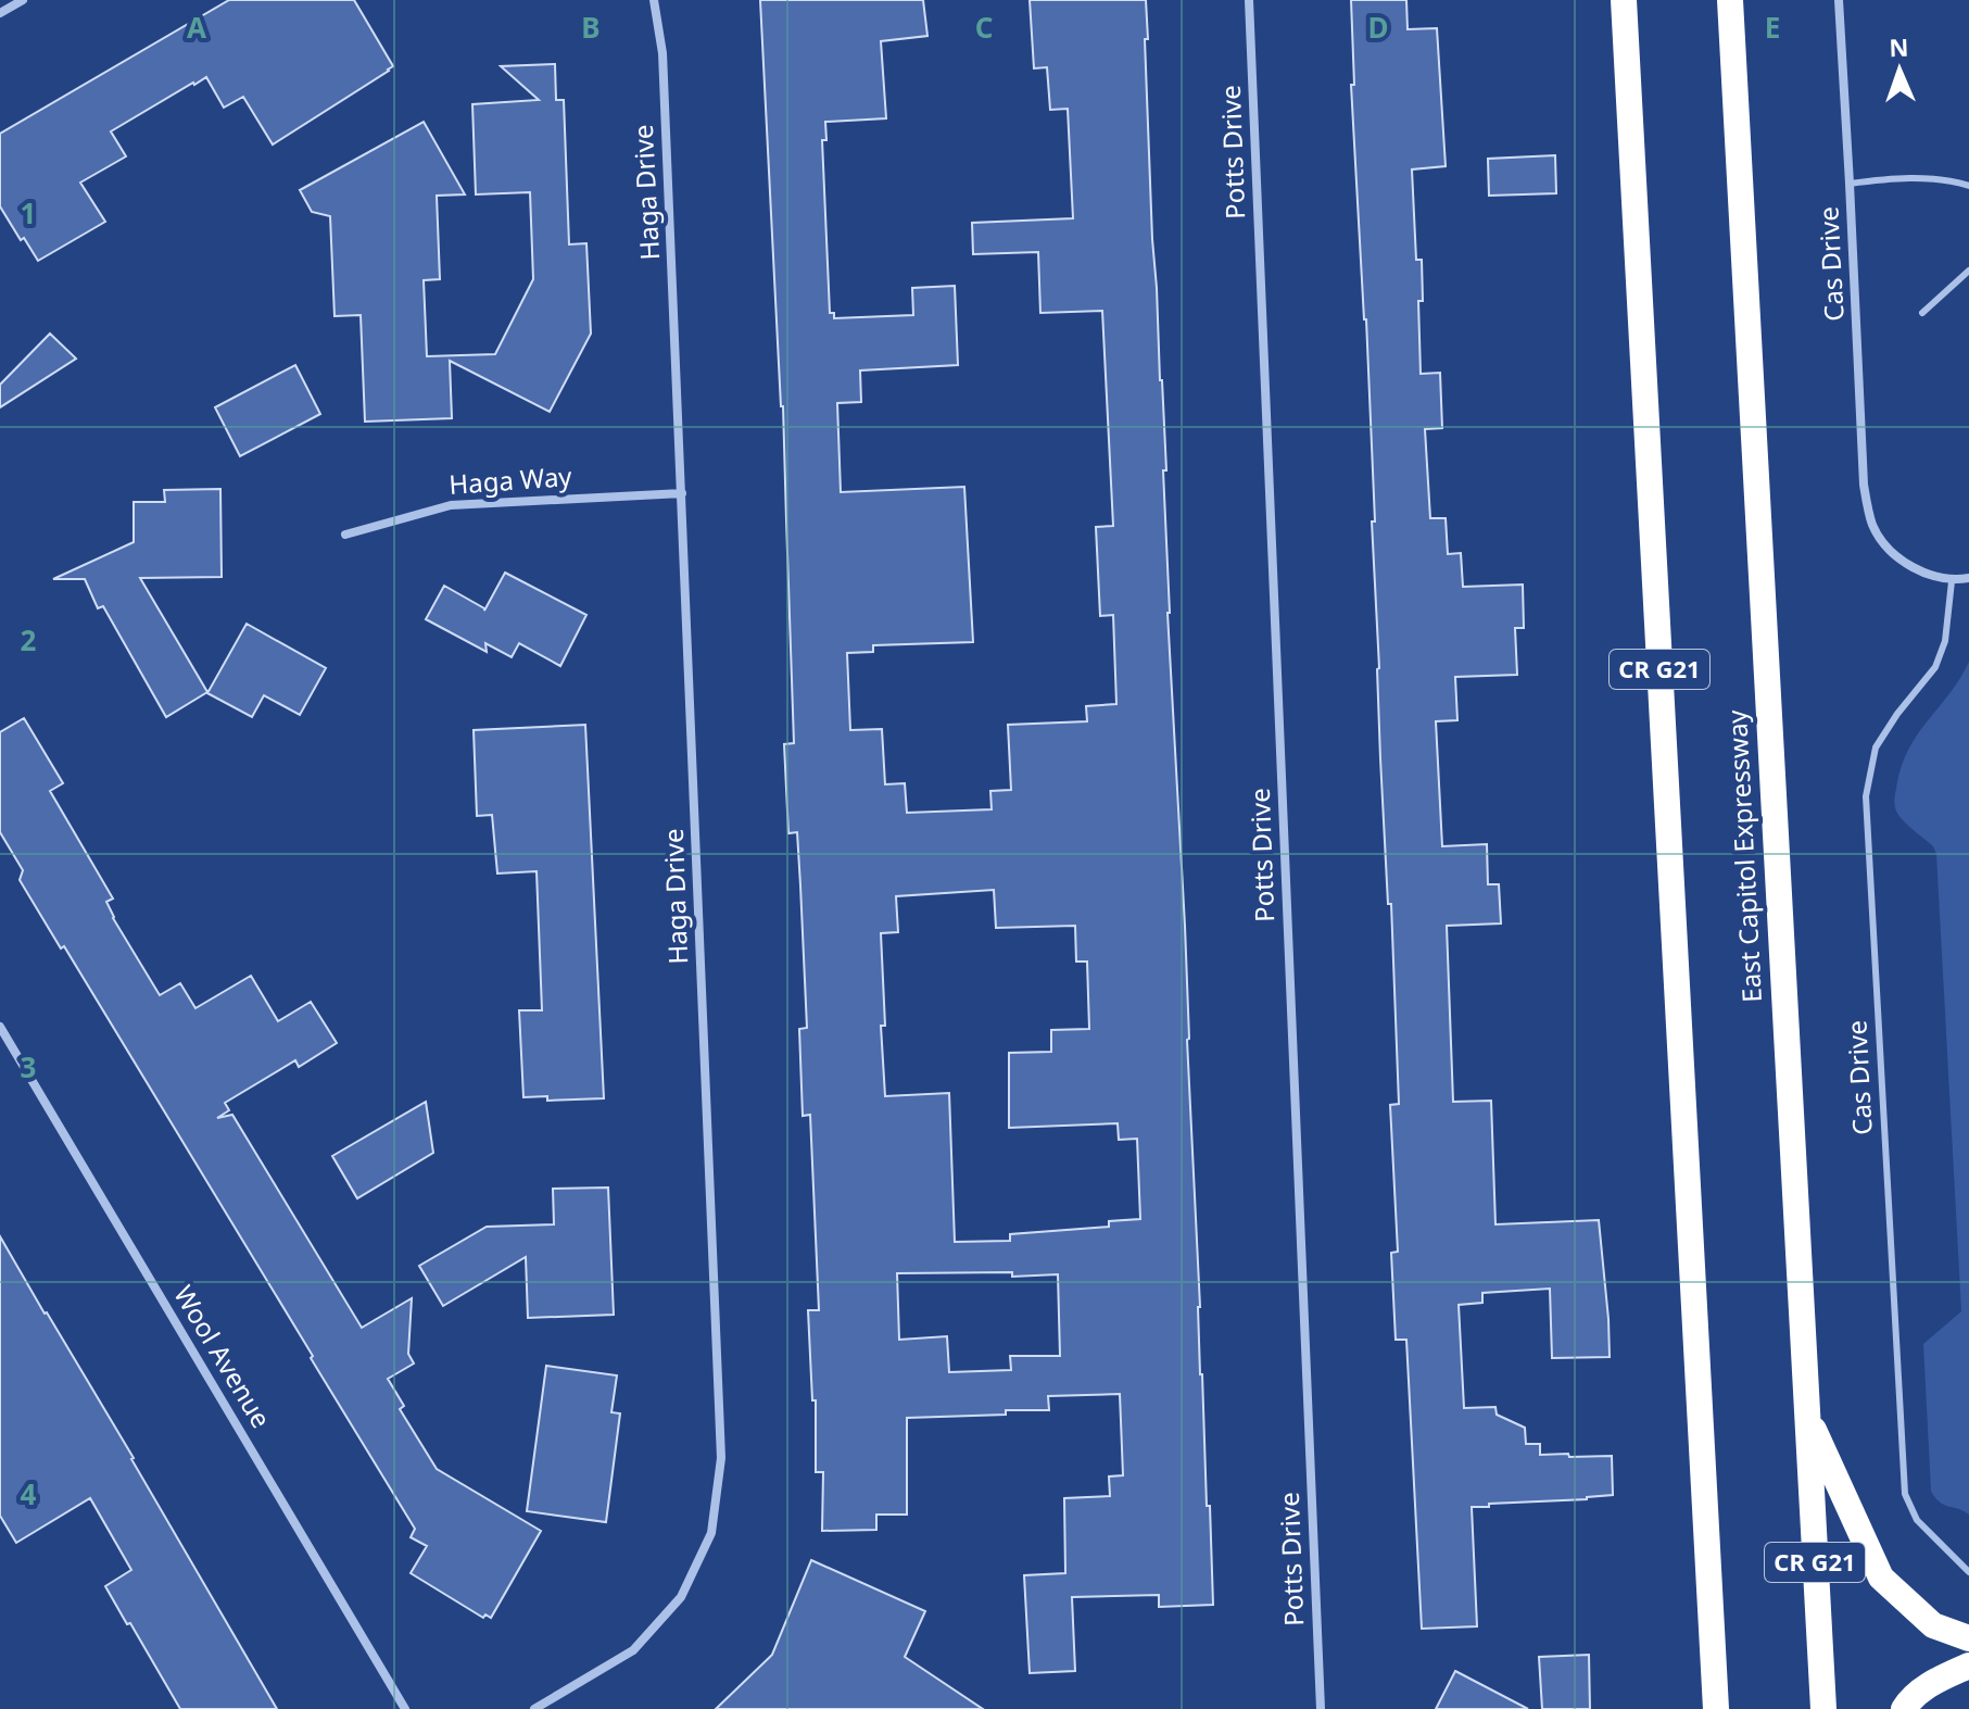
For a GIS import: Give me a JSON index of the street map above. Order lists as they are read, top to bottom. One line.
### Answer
{"streets":{"highway":["CR G21","East Capitol Expressway"],"street":["Potts Drive","Haga Drive","Cas Drive","Haga Way","Wool Avenue"]},"crossings":[["Haga Drive","Haga Way"]],"north":"top","grid":{"columns":["A","B","C","D","E"],"rows":["1","2","3","4"]}}
